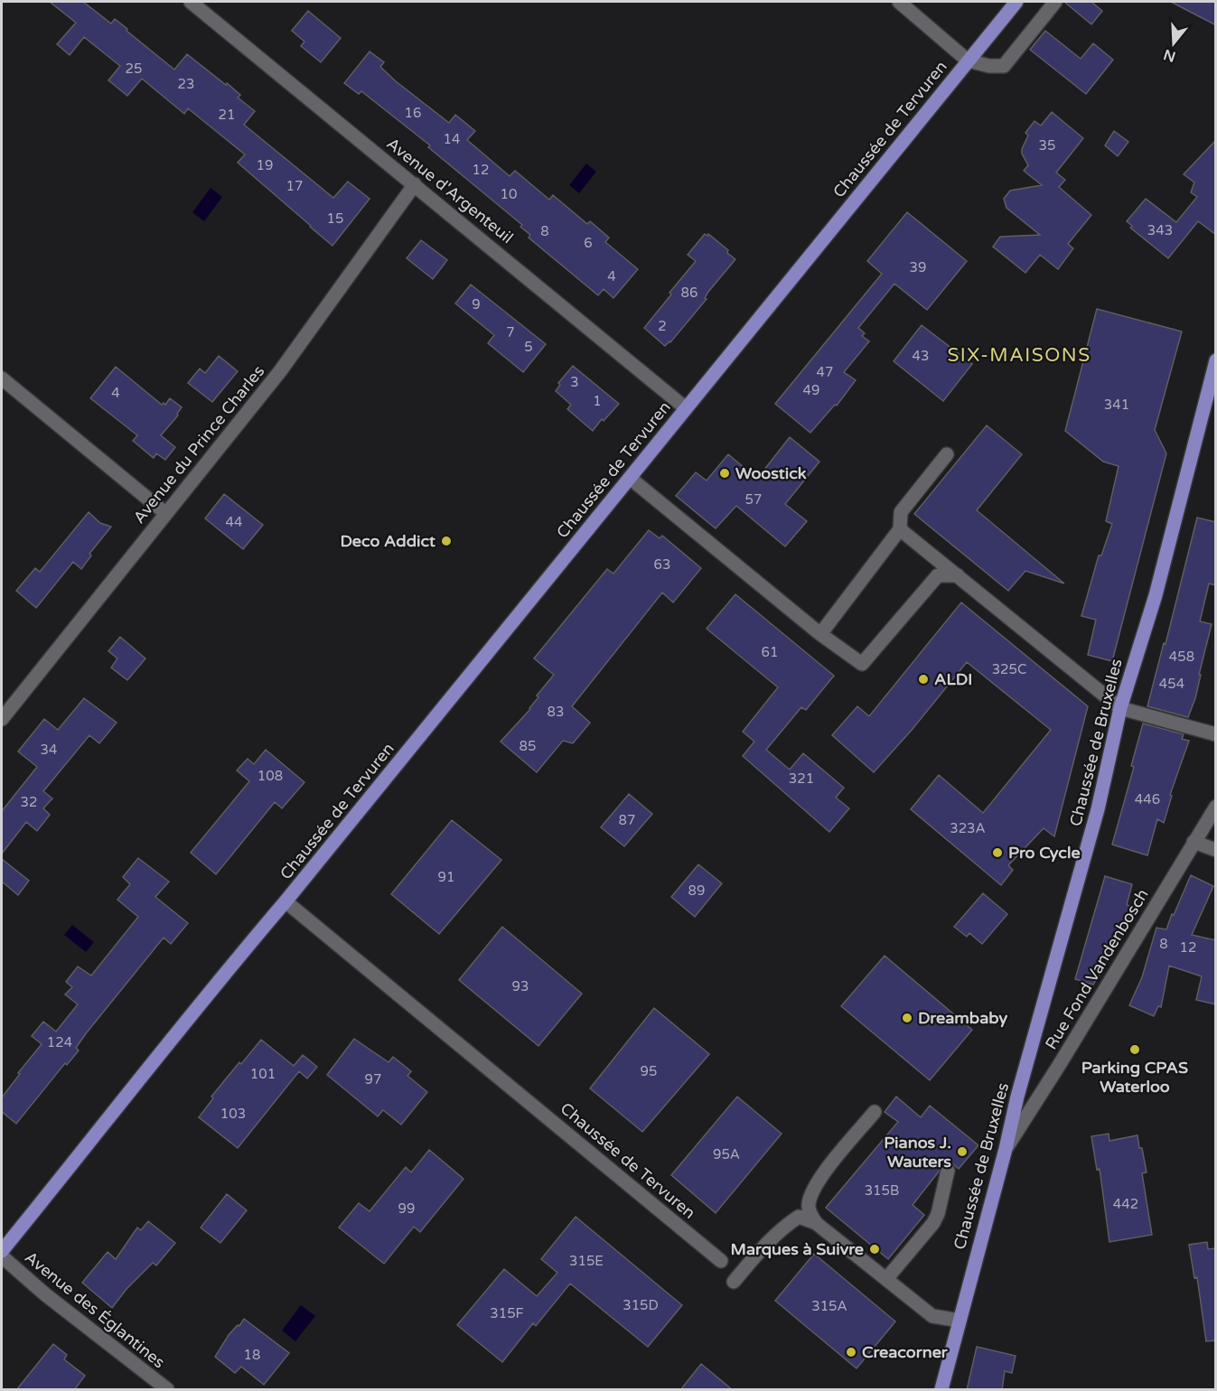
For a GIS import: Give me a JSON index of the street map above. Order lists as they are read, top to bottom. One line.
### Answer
{"streets":{"main road":["Chaussée de Tervuren","Chaussée de Bruxelles"],"street":["Avenue d'Argenteuil","Avenue du Prince Charles","Rue Fond Vandenbosch","Avenue des Églantines"]},"crossings":[["Chaussée de Tervuren","Avenue d'Argenteuil"],["Avenue d'Argenteuil","Avenue du Prince Charles"],["Chaussée de Bruxelles","Rue Fond Vandenbosch"]],"districts":["SIX-MAISONS"],"places":["Woostick","Deco Addict","ALDI","Pro Cycle","Dreambaby","Parking CPAS Waterloo","Pianos J. Wauters","Marques à Suivre","Creacorner"],"house_numbers":["25","23","16","21","14","35","19","12","17","10","15","343","8","6","39","4","86","9","2","7","5","43","47","3","49","4","1","341","57","44","63","61","458","325C","454","83","85","34","108","321","446","32","87","323A","91","89","8","12","93","124","95","101","97","103","95A","315B","442","99","315E","315D","315A","315F","18"],"north":"bottom"}
